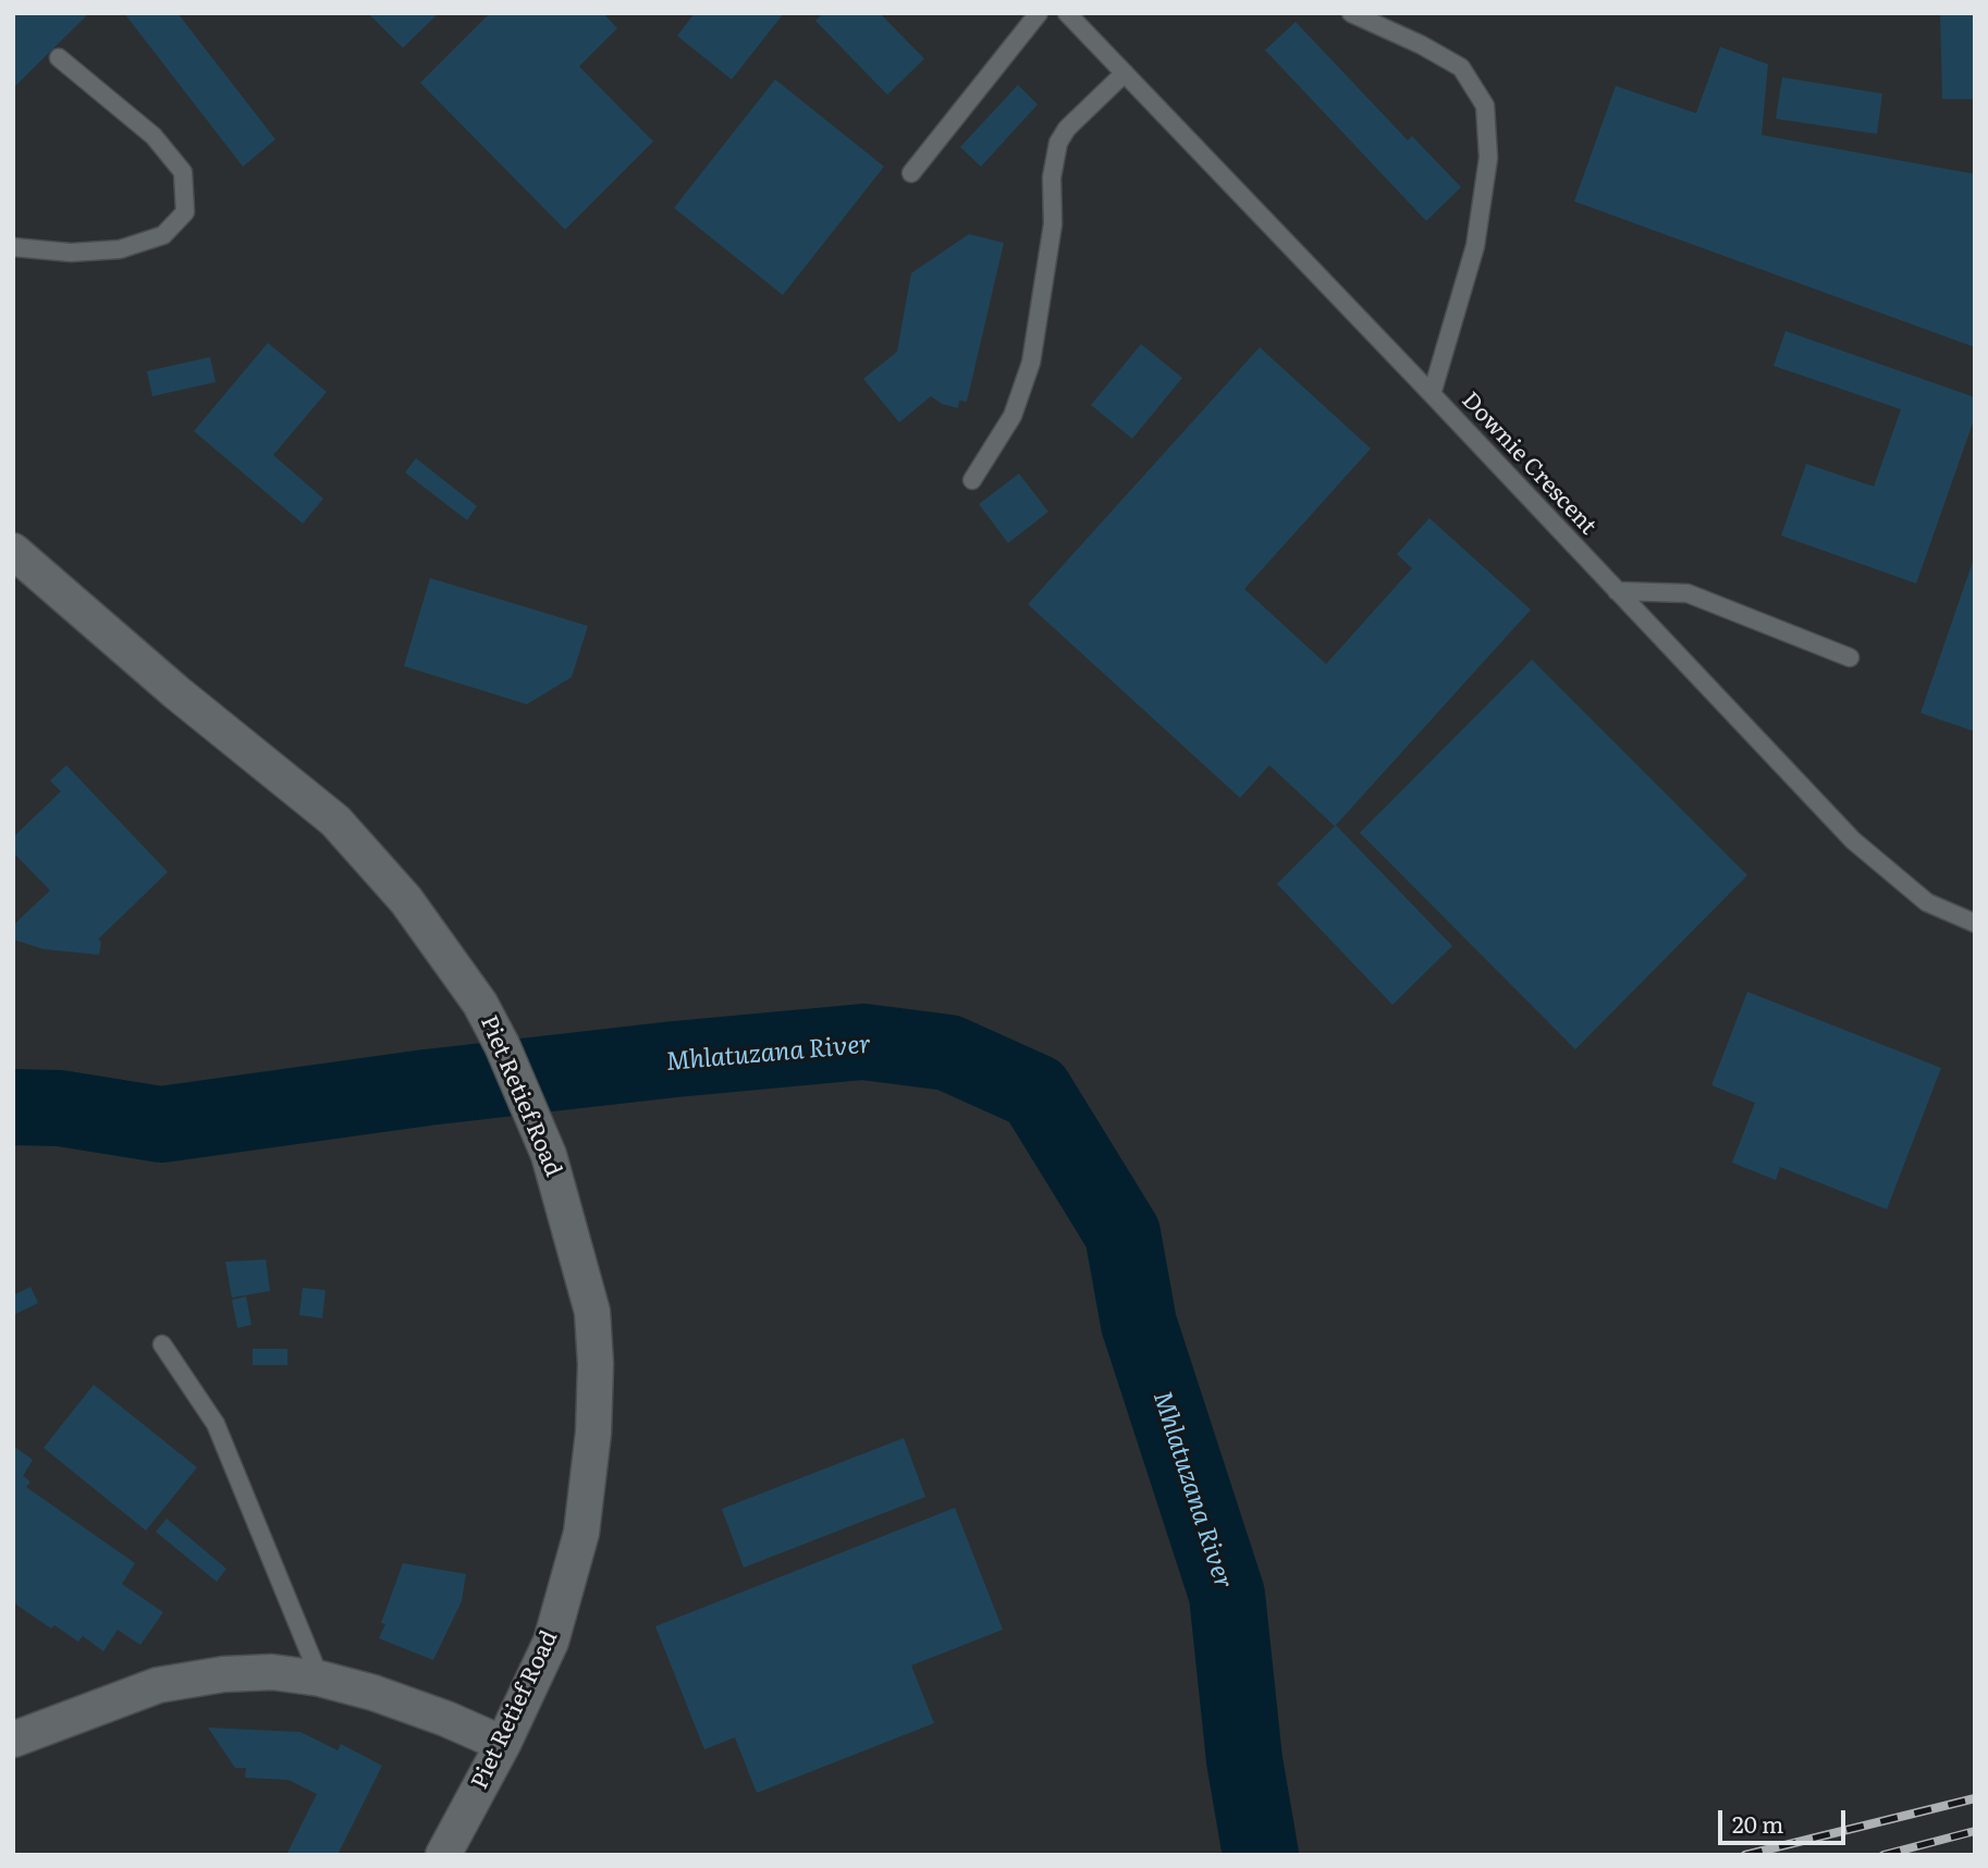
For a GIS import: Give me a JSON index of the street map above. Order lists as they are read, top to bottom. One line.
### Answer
{"streets":{"street":["Piet Retief Road"],"lane":["Downie Crescent"]},"water":["Mhlatuzana River"],"scale_bar":"20 m"}
